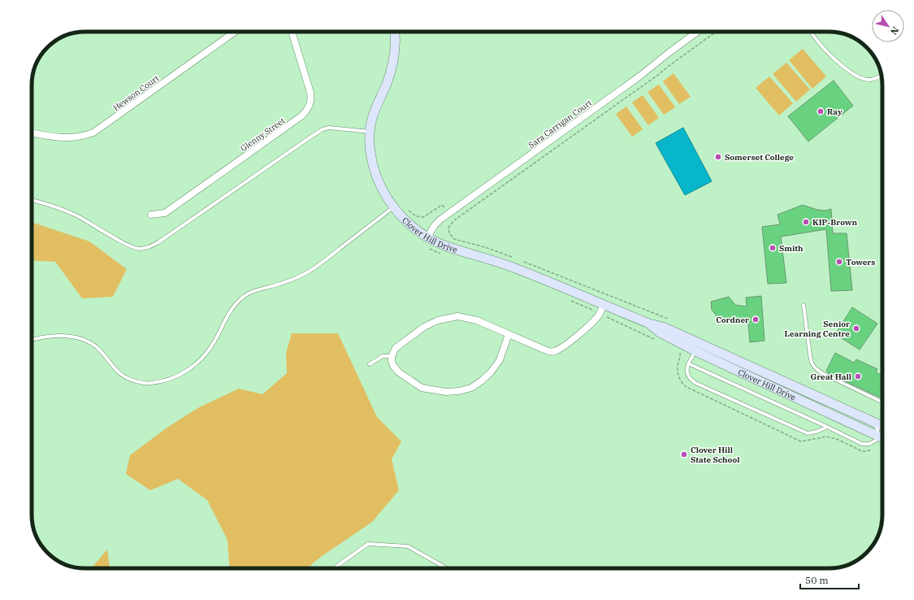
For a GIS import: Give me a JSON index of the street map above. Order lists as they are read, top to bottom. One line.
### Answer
{"streets":{"street":["Hewson Court","Sara Carrigan Court","Glenny Street","Clover Hill Drive"]},"crossings":[["Sara Carrigan Court","Clover Hill Drive"]],"places":["Ray","Somerset College","KIP-Brown","Smith","Towers","Cordner","Senior Learning Centre","Great Hall","Clover Hill State School"],"scale_bar":"50 m","north":"bottom right"}
